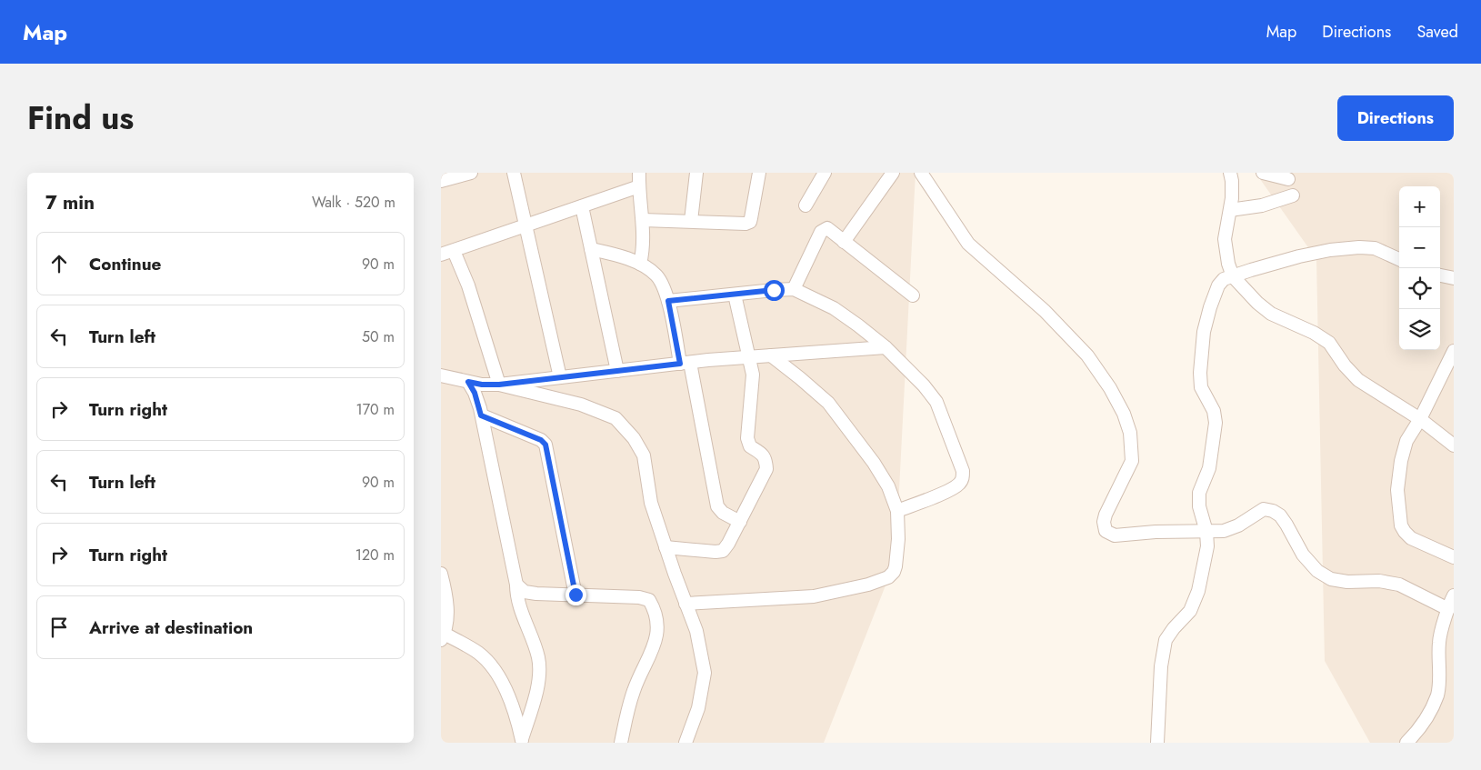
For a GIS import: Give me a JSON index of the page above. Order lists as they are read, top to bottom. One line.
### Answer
{"page":{"header":"Map","nav":["Map","Directions","Saved"],"title":"Find us","buttons":"Directions","heading":["7 min","Walk · 520 m"],"map_buttons":["+","−"],"list":[["Continue","90 m"],["Turn left","50 m"],["Turn right","170 m"],["Turn left","90 m"],["Turn right","120 m"],"Arrive at destination"]}}
